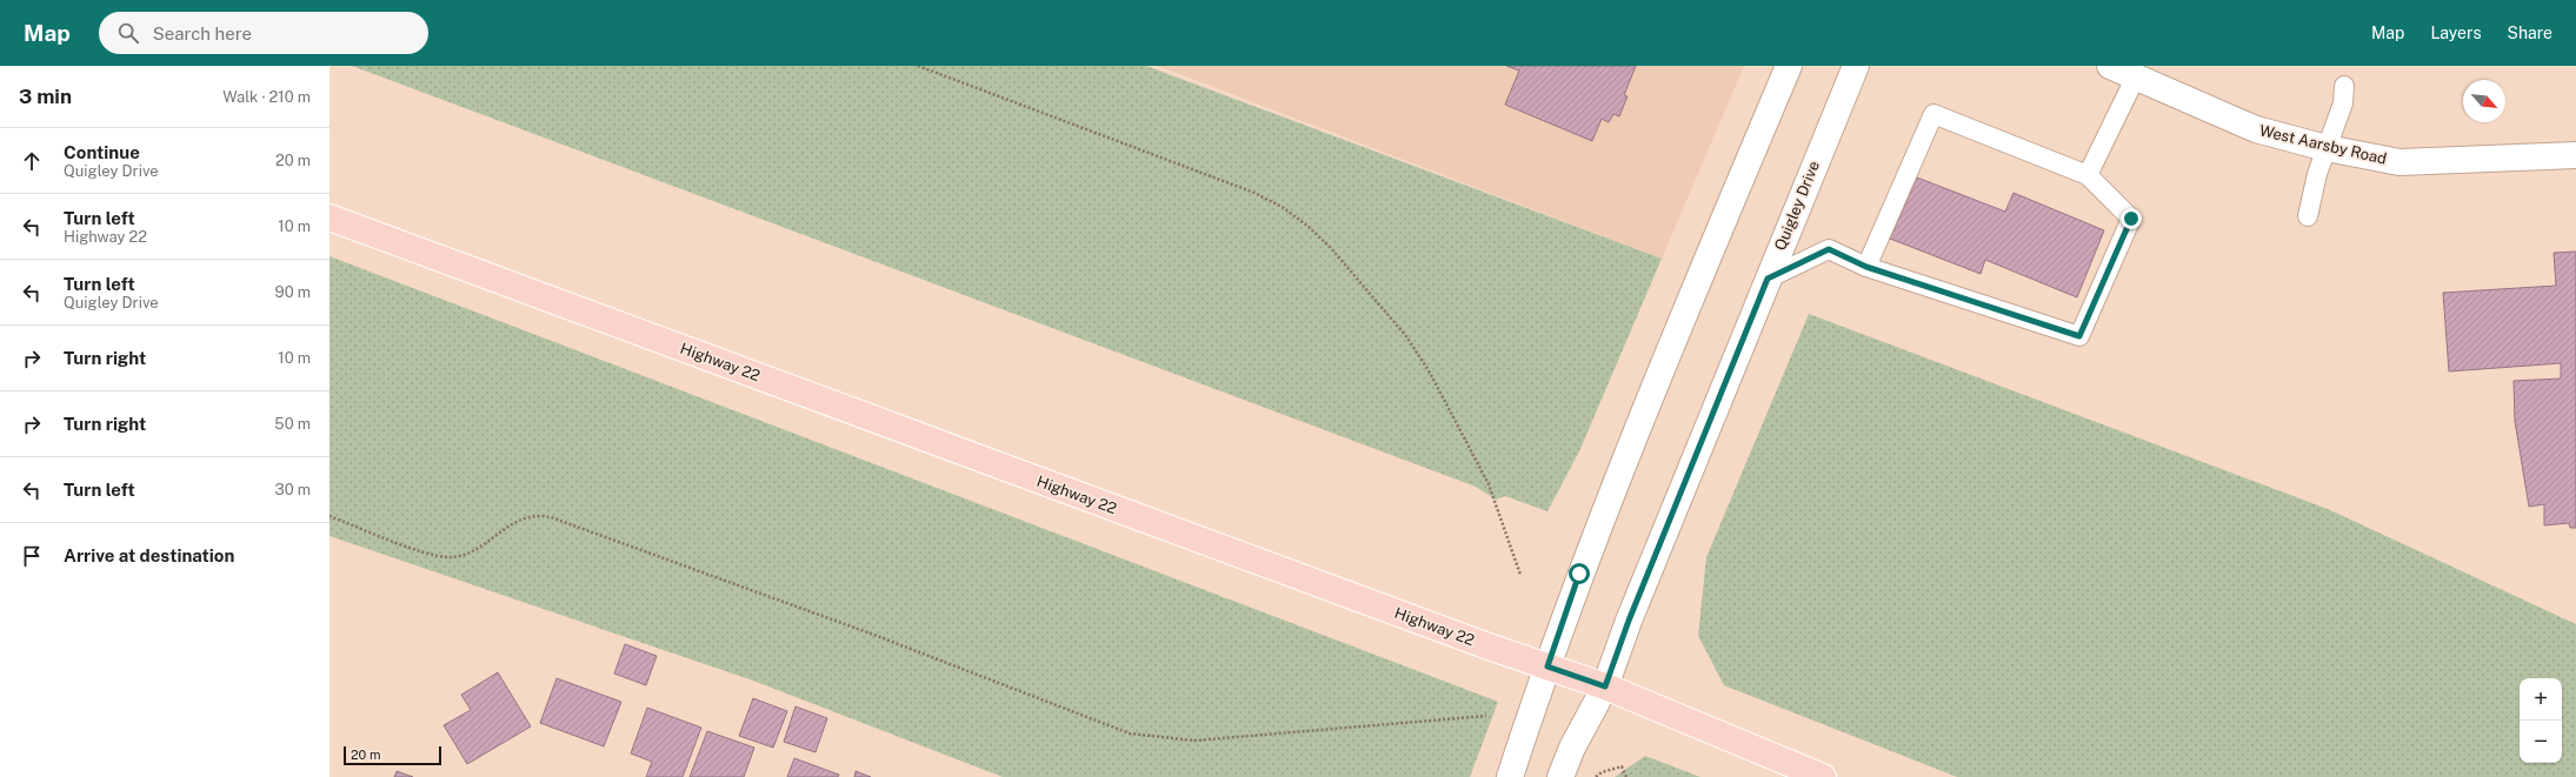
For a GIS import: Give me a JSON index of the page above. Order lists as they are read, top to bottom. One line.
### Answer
{"streets":{"main road":["Highway 22"],"street":["West Aarsby Road","Quigley Drive"]},"crossings":[["Quigley Drive","Highway 22"]],"scale_bar":"20 m","north":"bottom right","page":{"header":"Map","search":"Search here","nav":["Map","Layers","Share"],"heading":["3 min","Walk · 210 m"],"list":[["Continue","Quigley Drive","20 m"],["Turn left","Highway 22","10 m"],["Turn left","Quigley Drive","90 m"],["Turn right","10 m"],["Turn right","50 m"],["Turn left","30 m"],"Arrive at destination"],"map_buttons":["+","−"],"scale":"20 m"}}
